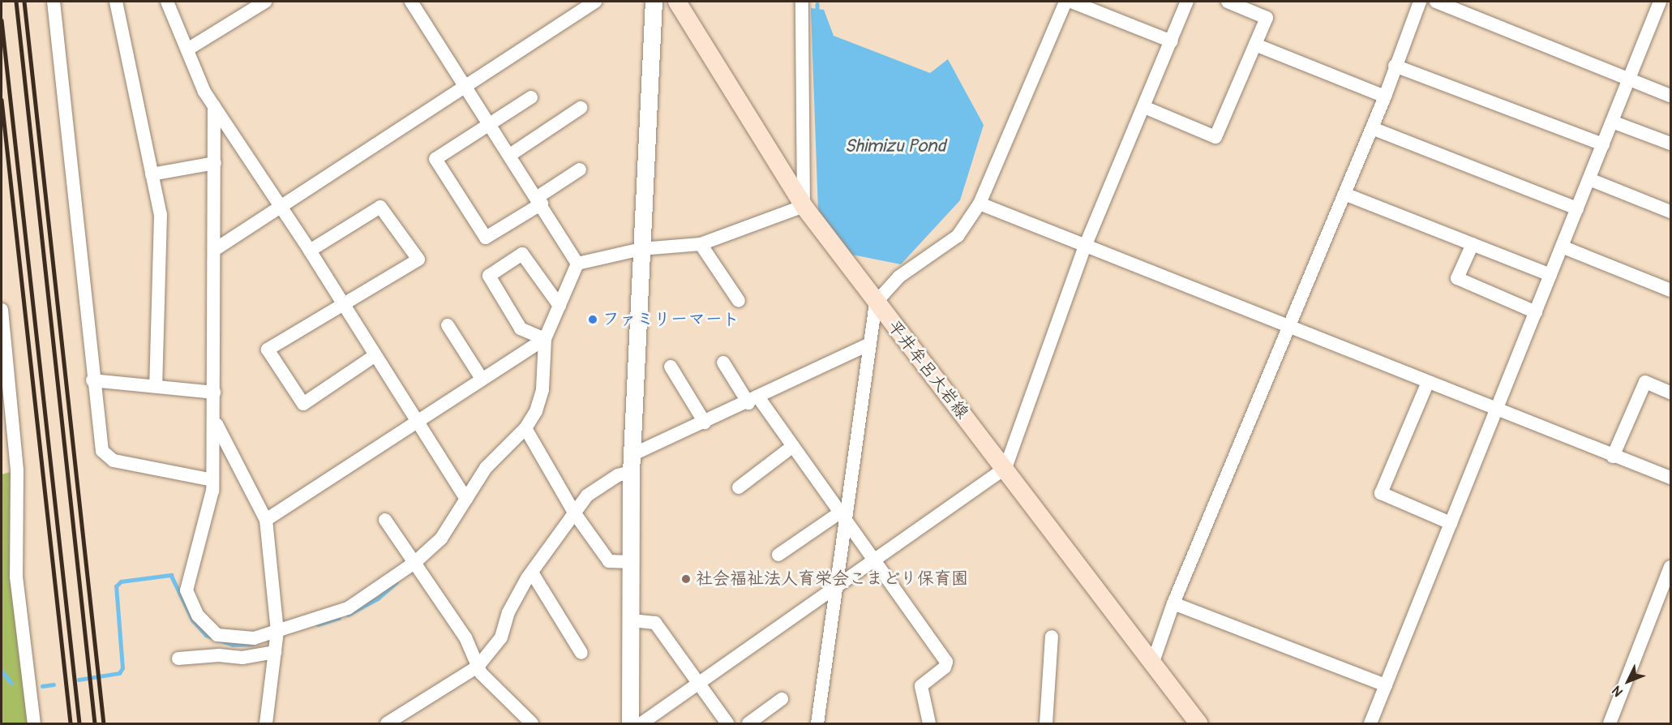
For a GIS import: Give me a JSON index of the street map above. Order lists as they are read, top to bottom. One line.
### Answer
{"streets":{"main road":["平井牟呂大岩線"]},"water":["Shimizu Pond"],"places":["ファミリーマート","社会福祉法人育栄会こまどり保育園"],"north":"bottom left"}
